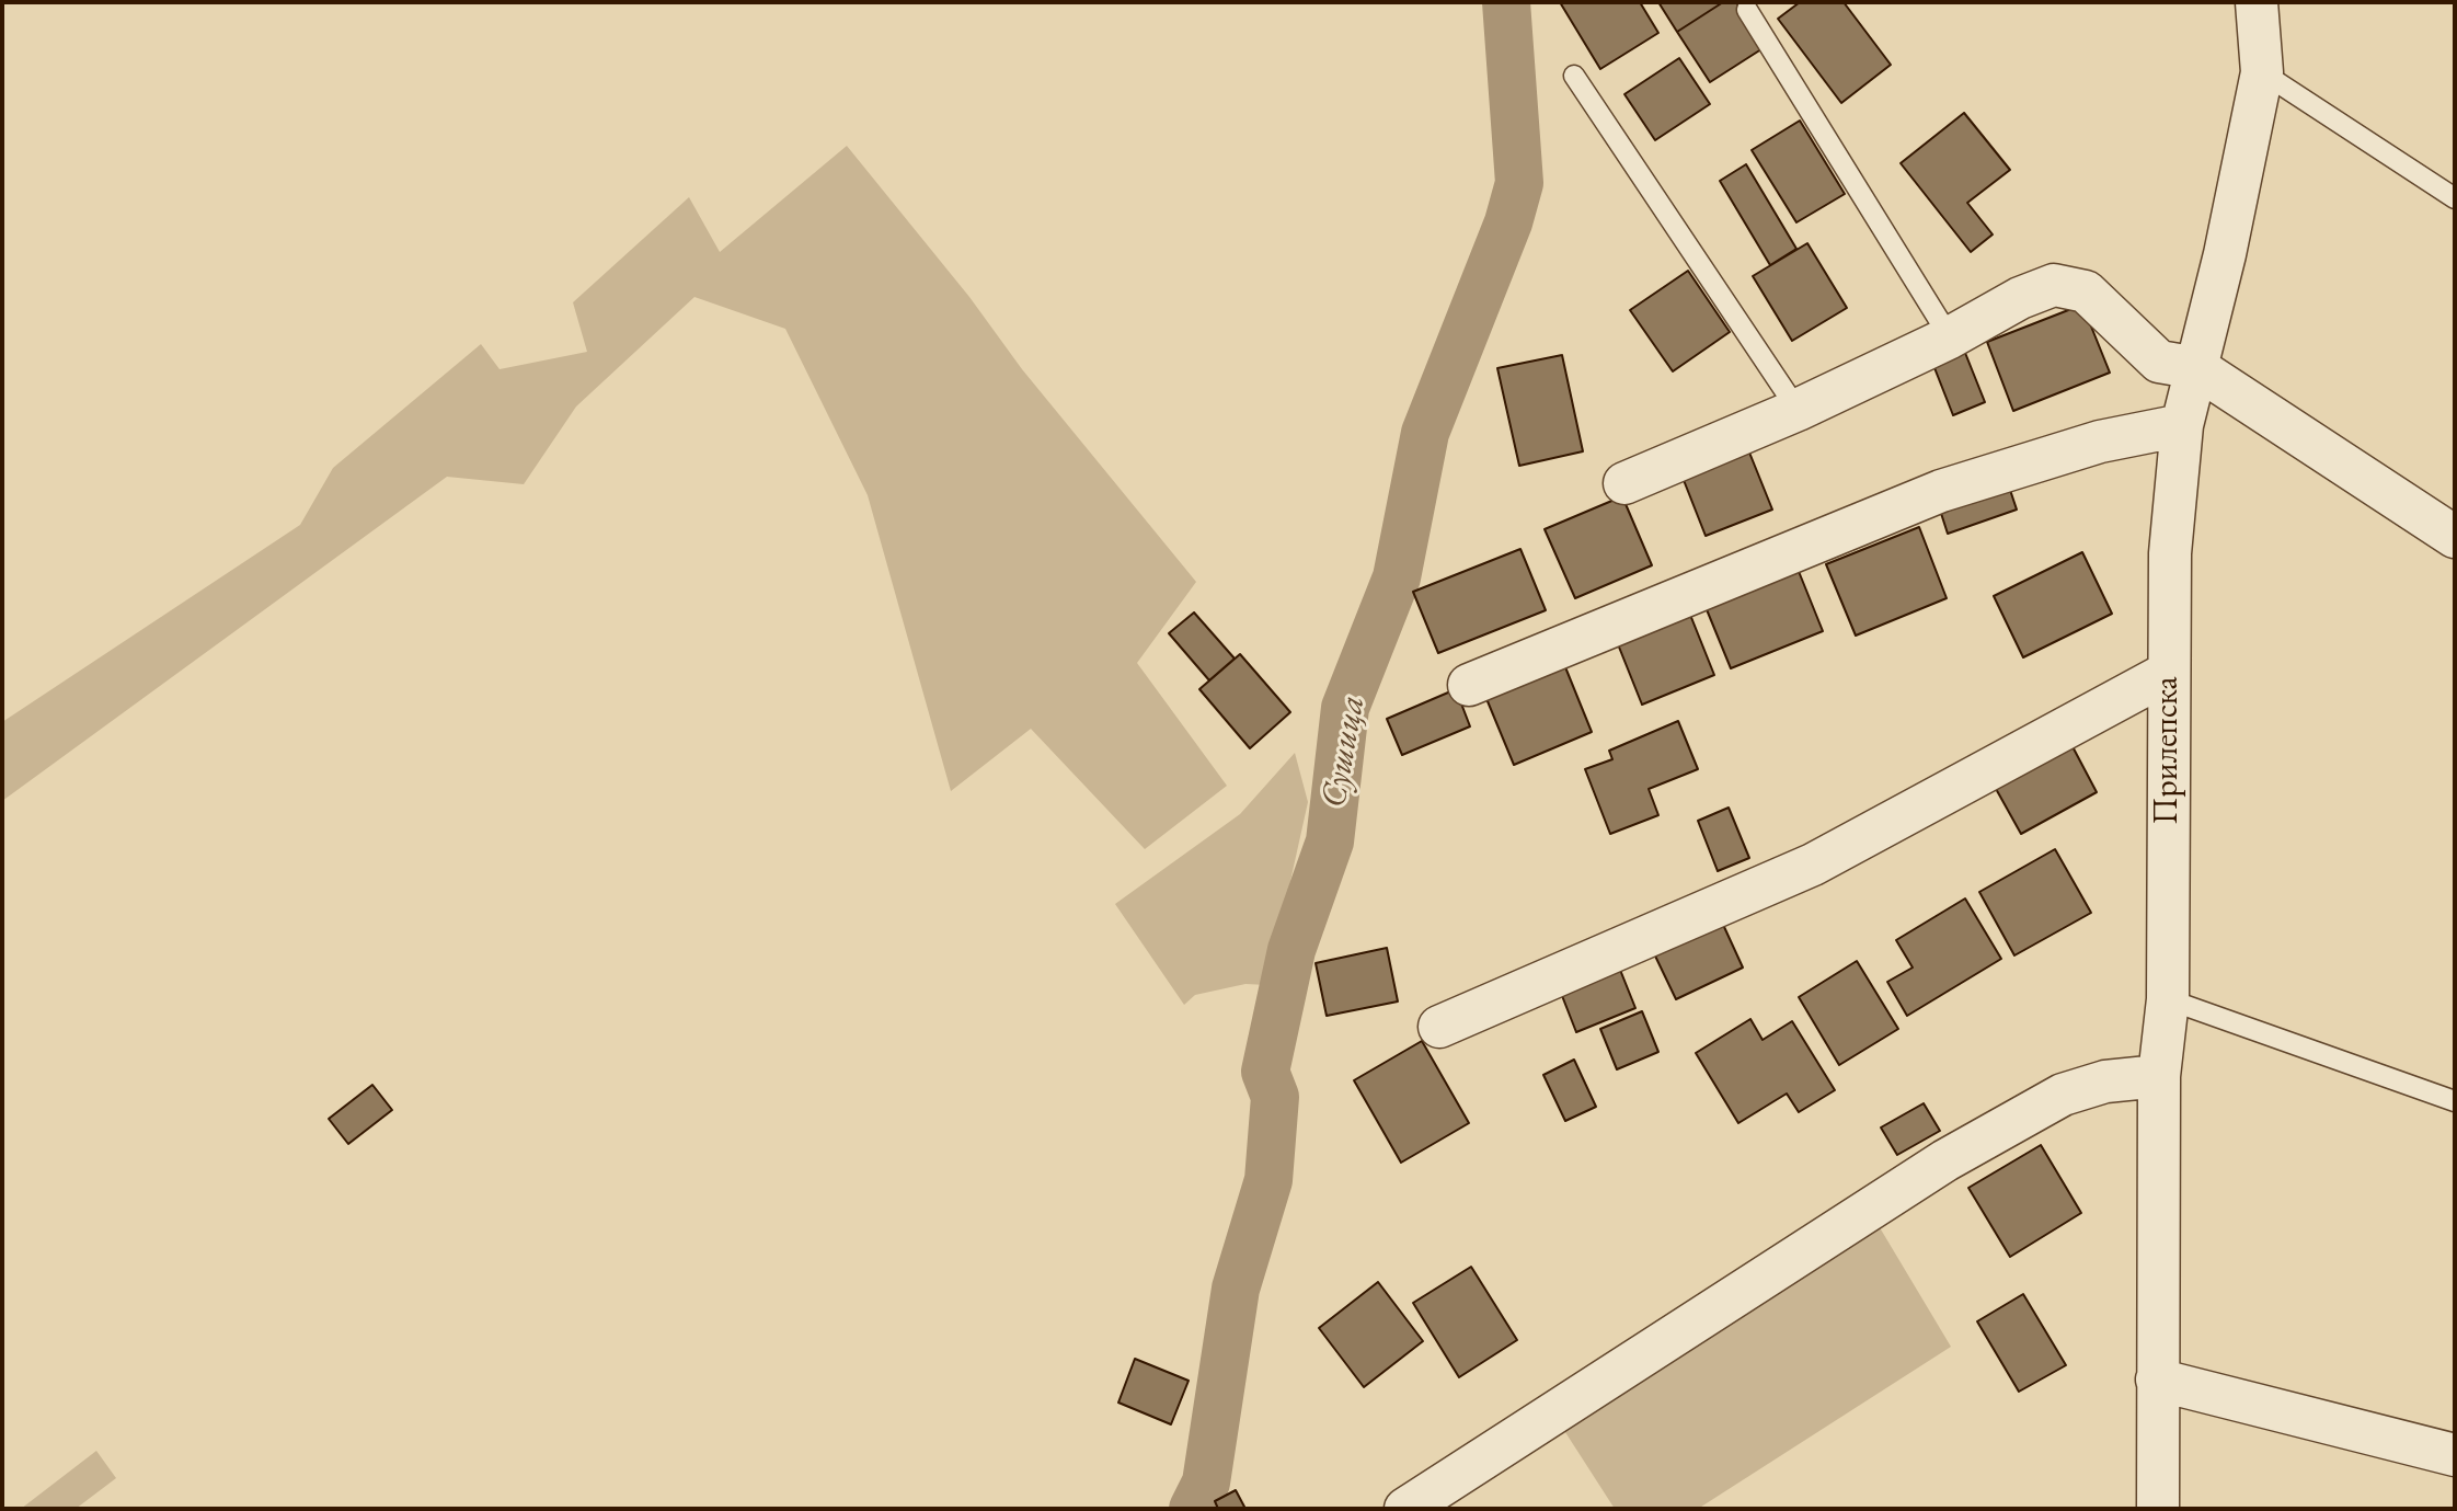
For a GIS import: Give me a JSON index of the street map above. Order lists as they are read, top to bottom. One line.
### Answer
{"streets":{"street":["Прилепска"]},"water":["Сушица"]}
